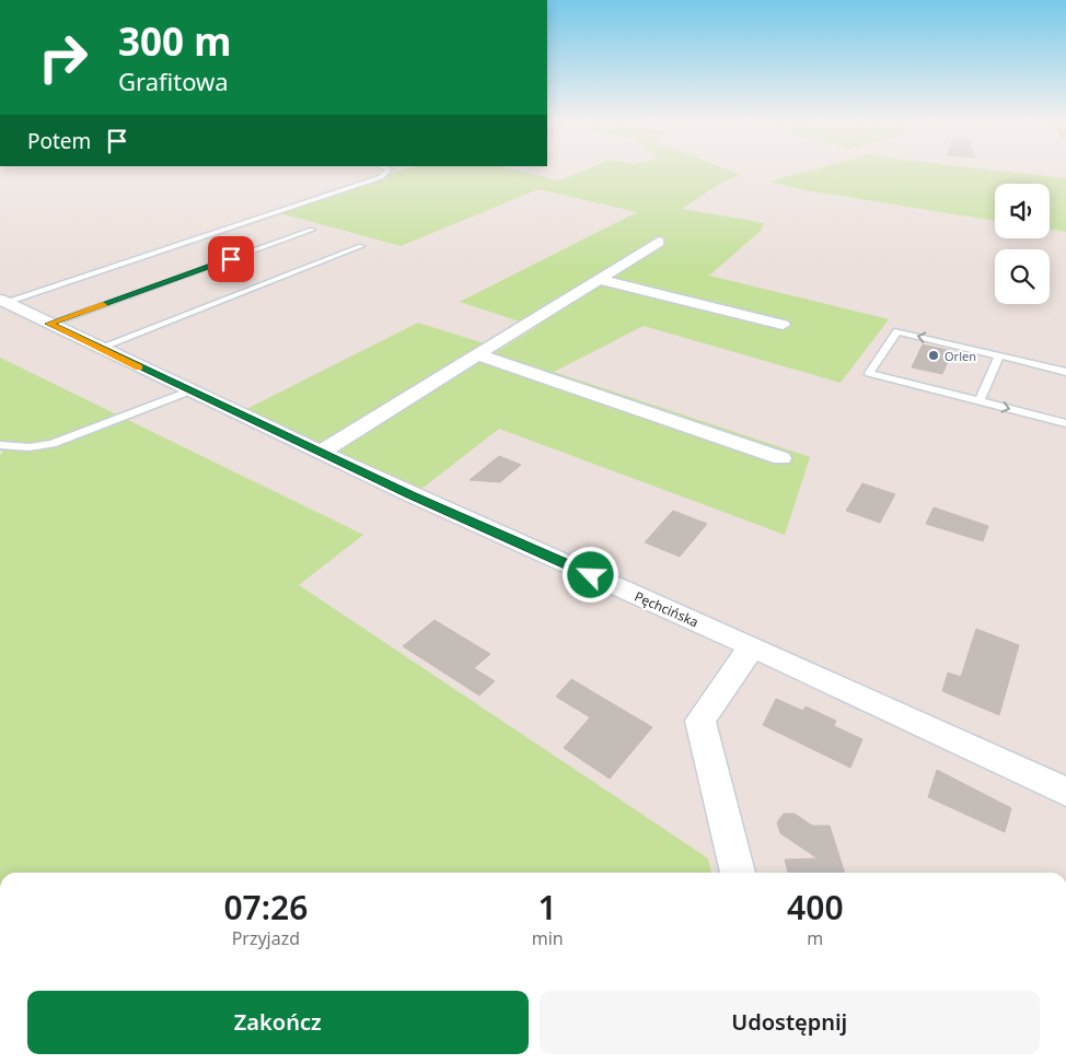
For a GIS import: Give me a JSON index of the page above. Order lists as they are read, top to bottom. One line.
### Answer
{"streets":{"street":["Pęchcińska"]},"places":["Orlen"],"page":{"turn":["300 m","Grafitowa"],"then":"Potem","eta":["07:26","Przyjazd","1","min","400","m"],"buttons":["Zakończ","Udostępnij"]}}
